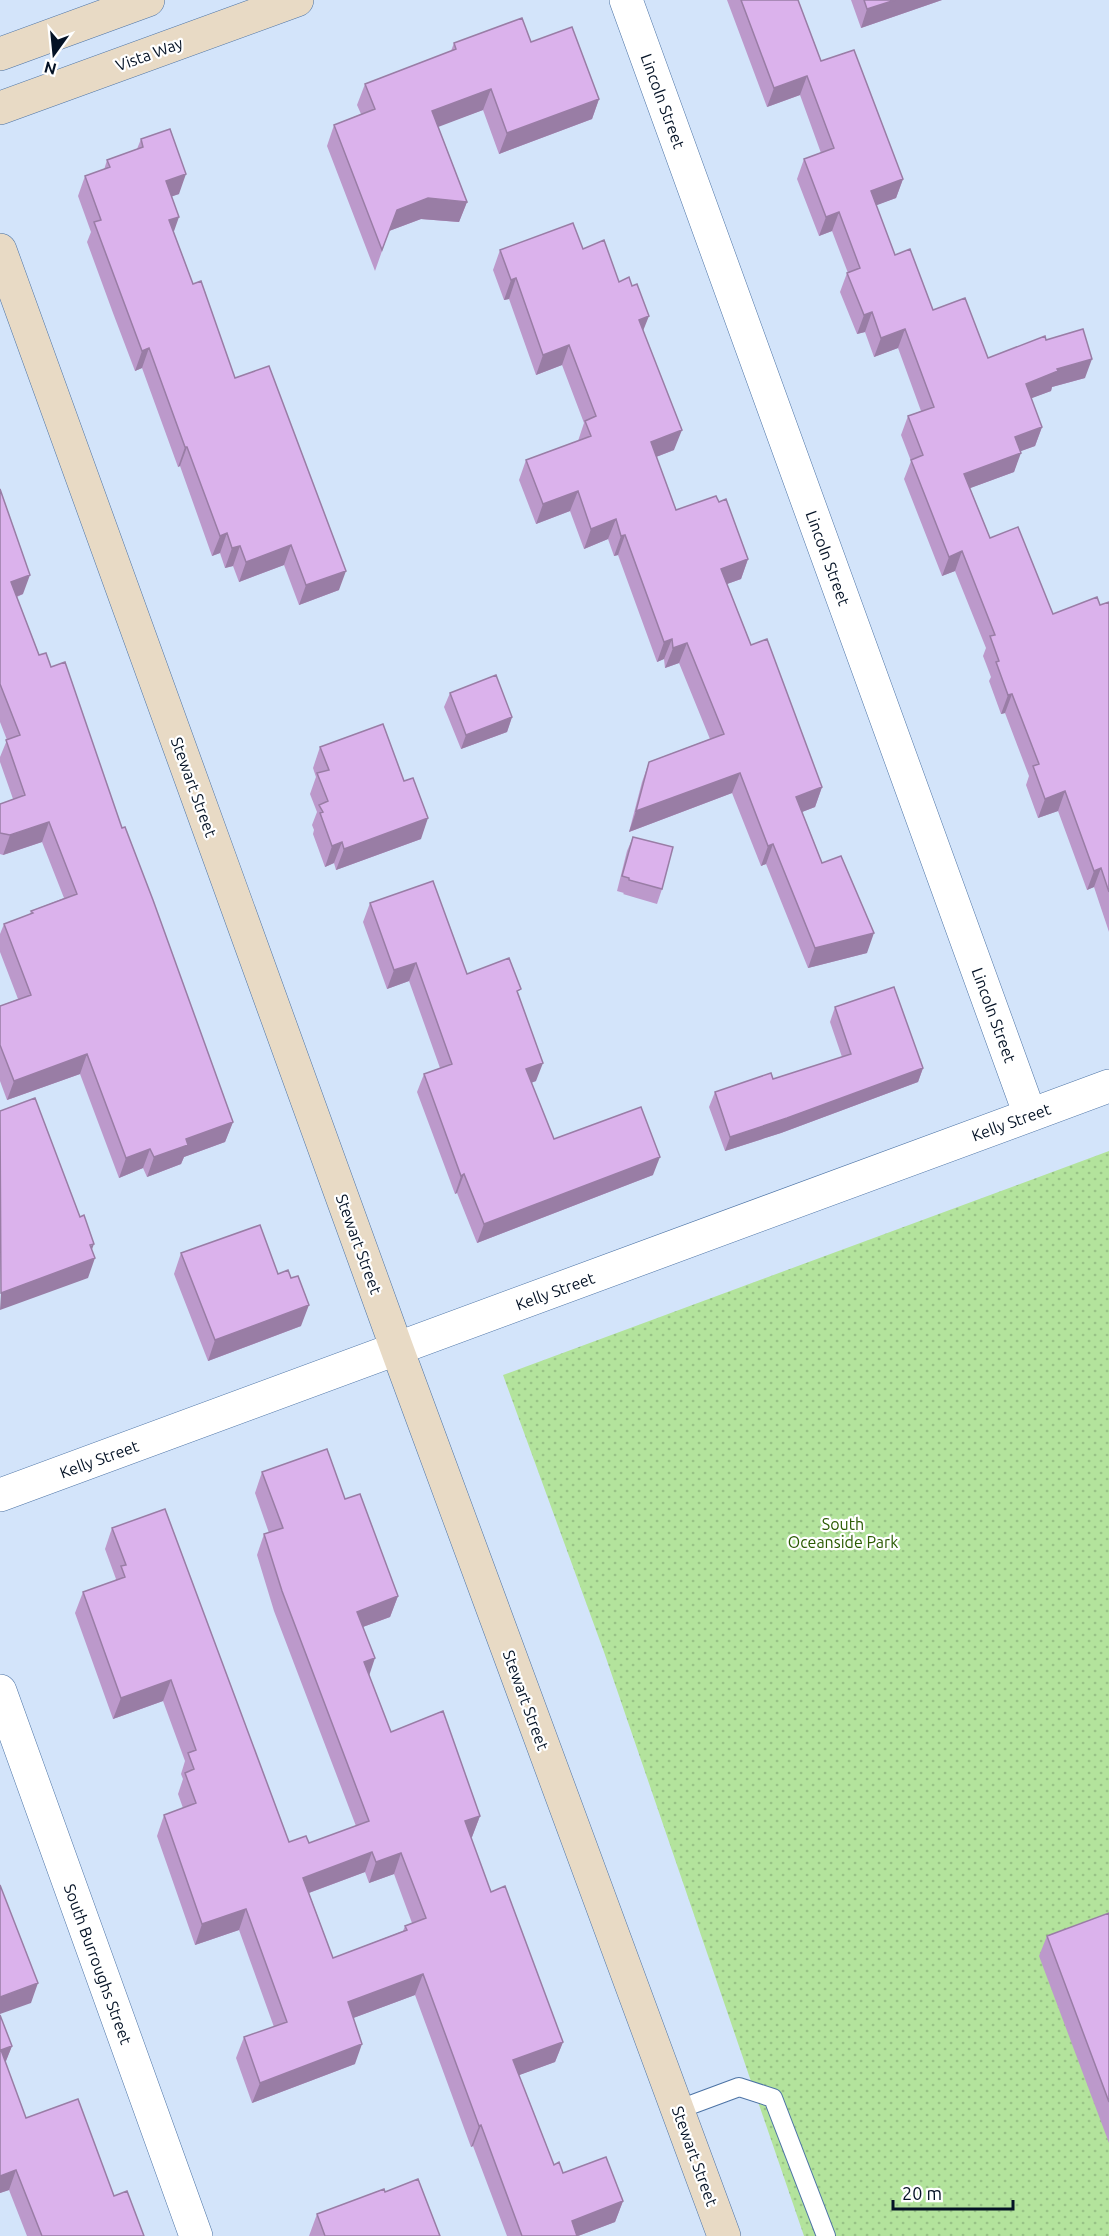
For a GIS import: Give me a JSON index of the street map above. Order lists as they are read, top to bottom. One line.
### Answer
{"streets":{"street":["Vista Way","Lincoln Street","Stewart Street","Kelly Street","South Burroughs Street"]},"crossings":[["Lincoln Street","Kelly Street"],["Stewart Street","Kelly Street"]],"parks":["South Oceanside Park"],"scale_bar":"20 m","north":"bottom"}
